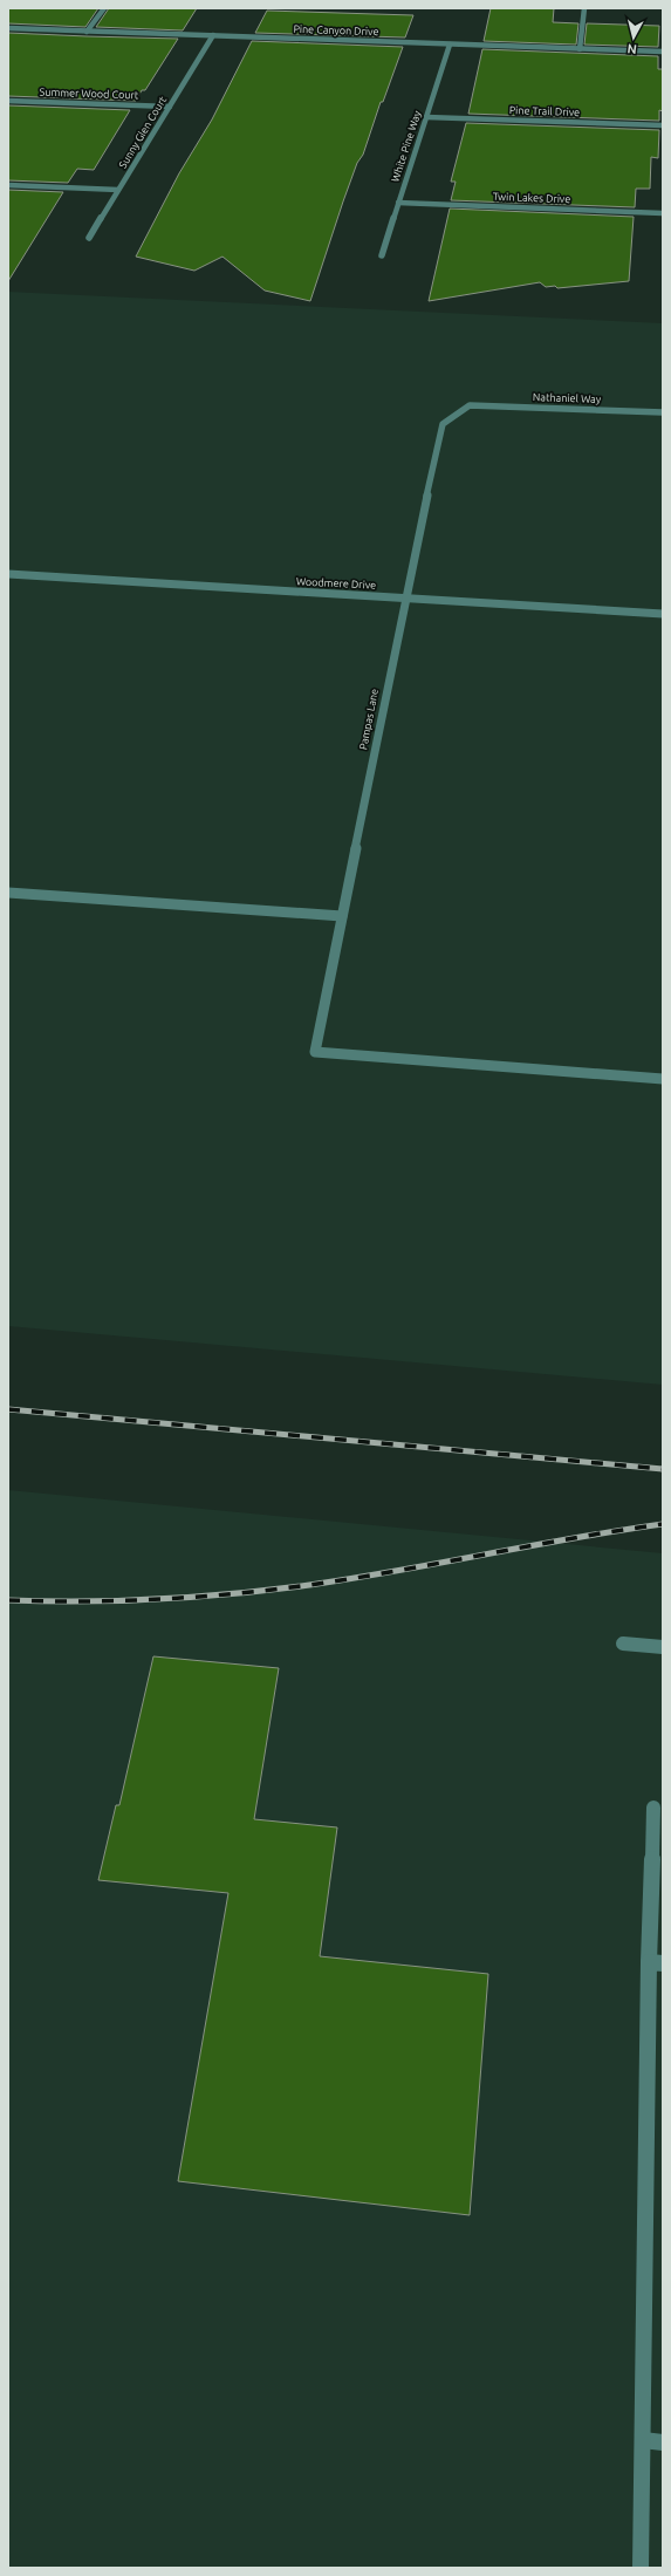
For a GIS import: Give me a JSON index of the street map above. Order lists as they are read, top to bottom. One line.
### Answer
{"streets":{"street":["Pine Canyon Drive","Summer Wood Court","Pine Trail Drive","Sunny Glen Court","White Pine Way","Twin Lakes Drive","Nathaniel Way","Woodmere Drive","Pampas Lane"]},"crossings":[["Pine Canyon Drive","Sunny Glen Court"],["Pine Canyon Drive","White Pine Way"],["Summer Wood Court","Sunny Glen Court"],["Pine Trail Drive","White Pine Way"],["White Pine Way","Twin Lakes Drive"],["Nathaniel Way","Pampas Lane"],["Woodmere Drive","Pampas Lane"]],"north":"bottom"}
